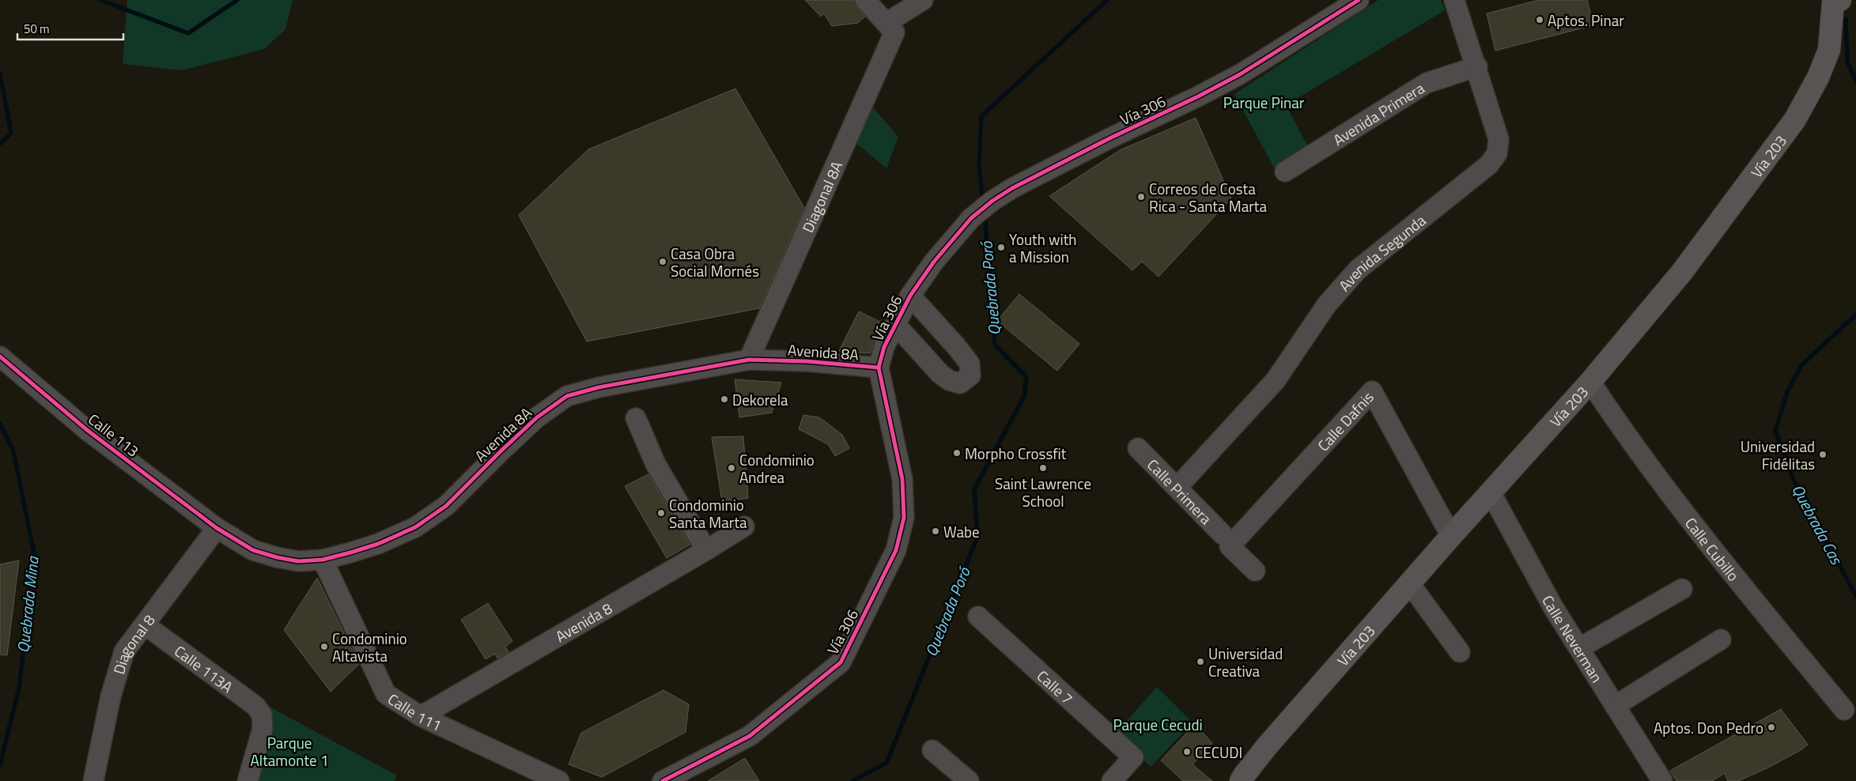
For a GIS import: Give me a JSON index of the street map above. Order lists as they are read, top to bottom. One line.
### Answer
{"streets":{"main road":["Vía 203"],"street":["Vía 306","Avenida Primera","Diagonal 8A","Avenida Segunda","Avenida 8A","Calle Dafnis","Calle 113","Calle Primera","Calle Cubillo","Avenida 8","Calle Neverman","Diagonal 8","Calle 113A","Calle 7","Calle 111"]},"crossings":[["Vía 306","Avenida 8A"],["Avenida Primera","Avenida Segunda"],["Vía 203","Calle Dafnis"],["Vía 203","Calle Cubillo"],["Vía 203","Calle Neverman"],["Diagonal 8A","Avenida 8A"],["Avenida Segunda","Calle Primera"],["Avenida 8A","Calle 113"],["Avenida 8A","Diagonal 8"],["Avenida 8A","Calle 111"],["Calle 113","Diagonal 8"],["Avenida 8","Calle 111"],["Diagonal 8","Calle 113A"]],"water":["Quebrada Poró","Quebrada Cas","Quebrada Mina"],"parks":["Parque Pinar","Parque Cecudi","Parque Altamonte 1"],"places":["Aptos. Pinar","Correos de Costa Rica - Santa Marta","Youth with a Mission","Casa Obra Social Mornés","Dekorela","Morpho Crossfit","Universidad Fidélitas","Condominio Andrea","Saint Lawrence School","Condominio Santa Marta","Wabe","Condominio Altavista","Universidad Creativa","Aptos. Don Pedro","CECUDI"],"scale_bar":"50 m"}
